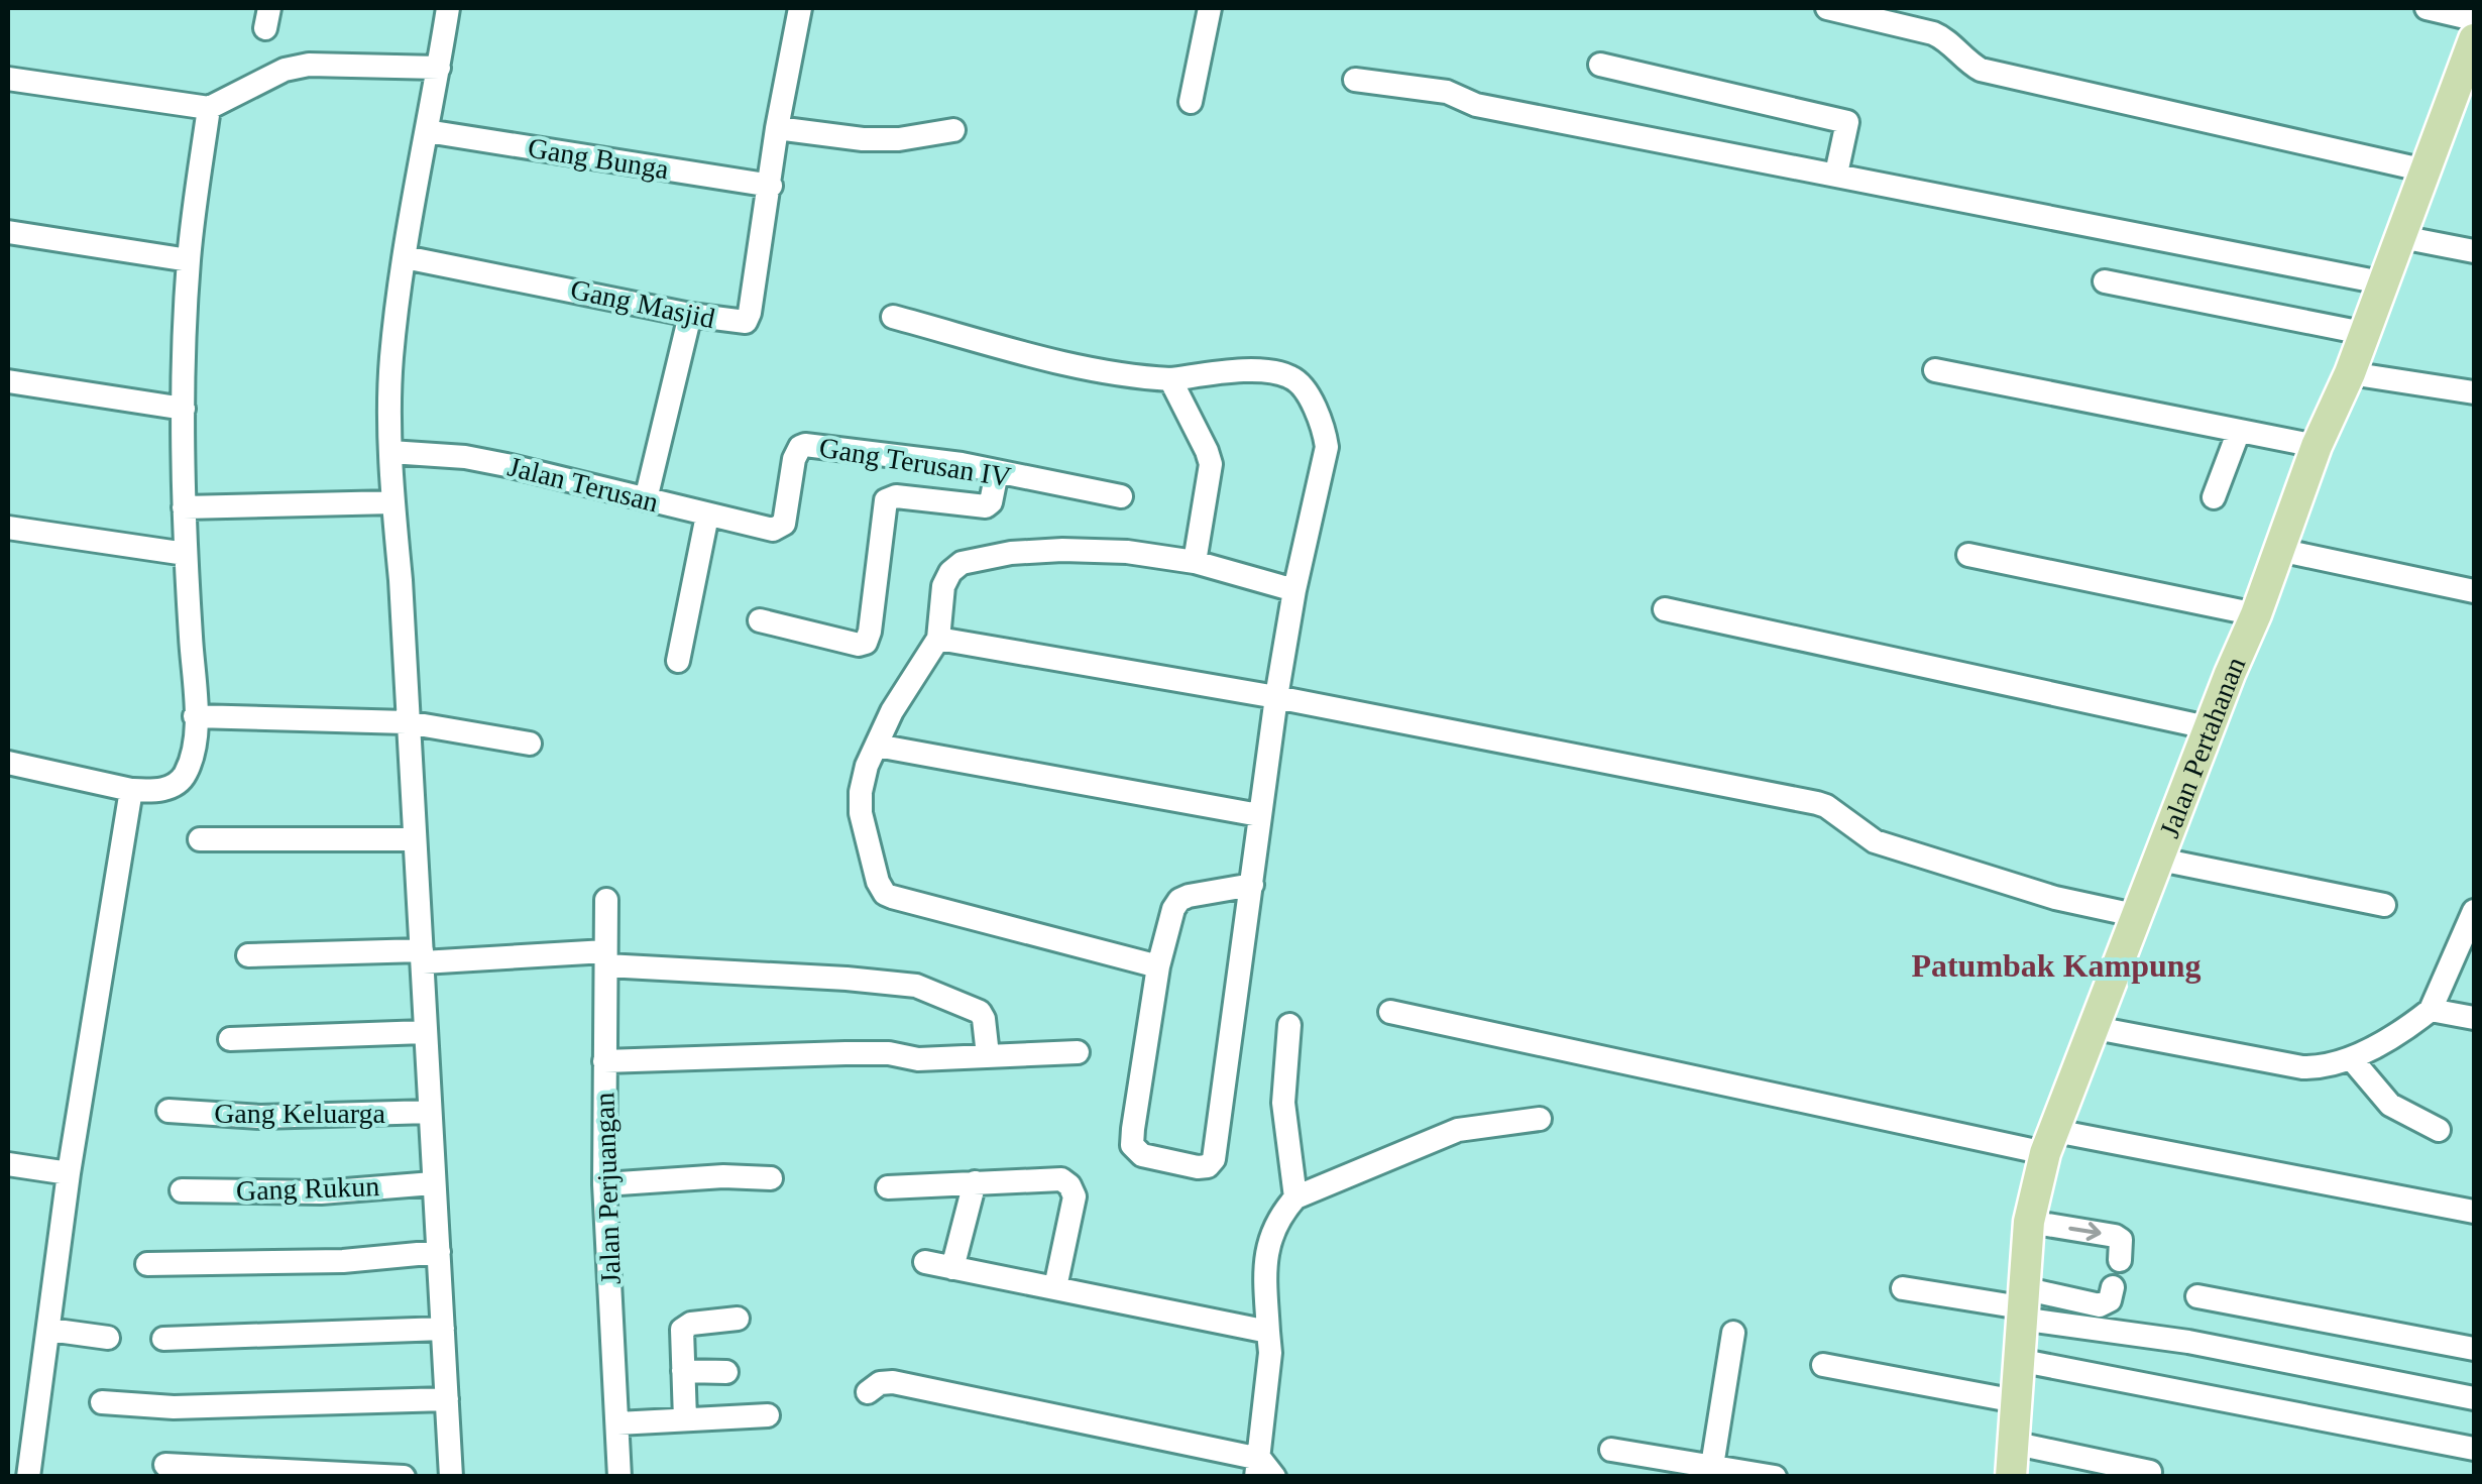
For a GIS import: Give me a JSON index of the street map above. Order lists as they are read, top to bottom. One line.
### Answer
{"streets":{"main road":["Jalan Pertahanan"],"street":["Gang Bunga","Gang Masjid","Gang Terusan IV","Jalan Terusan","Gang Keluarga","Gang Rukun","Jalan Perjuangan"]},"crossings":[["Gang Bunga","Gang Masjid"],["Gang Terusan IV","Jalan Terusan"]],"districts":["Patumbak Kampung"]}
